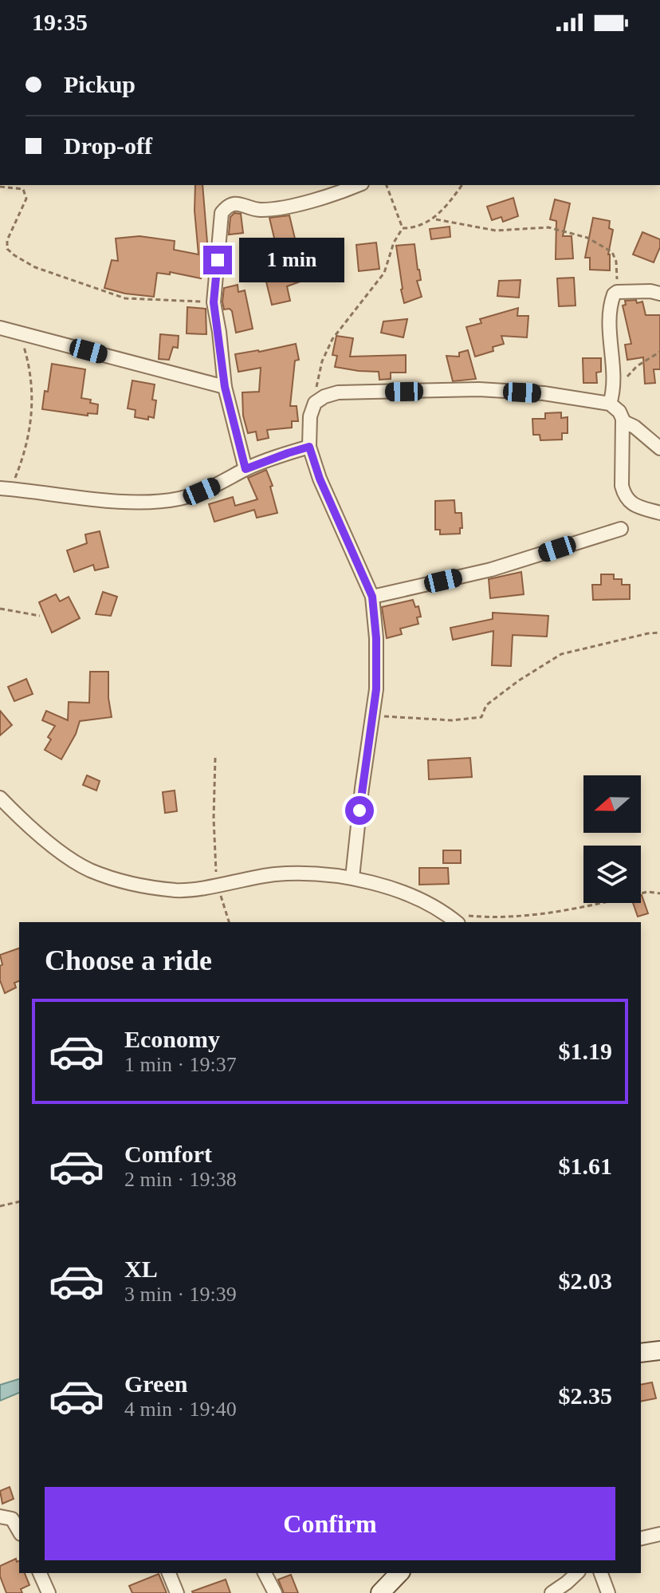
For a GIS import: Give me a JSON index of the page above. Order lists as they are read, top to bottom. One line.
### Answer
{"north":"left","page":{"status":"19:35","banner":["Pickup","Drop-off"],"bubble":"1 min","heading":"Choose a ride","list":[{"name":"Economy","note":"1 min · 19:37","value":"$1.19"},{"name":"Comfort","note":"2 min · 19:38","value":"$1.61"},{"name":"XL","note":"3 min · 19:39","value":"$2.03"},{"name":"Green","note":"4 min · 19:40","value":"$2.35"}],"buttons":"Confirm"}}
